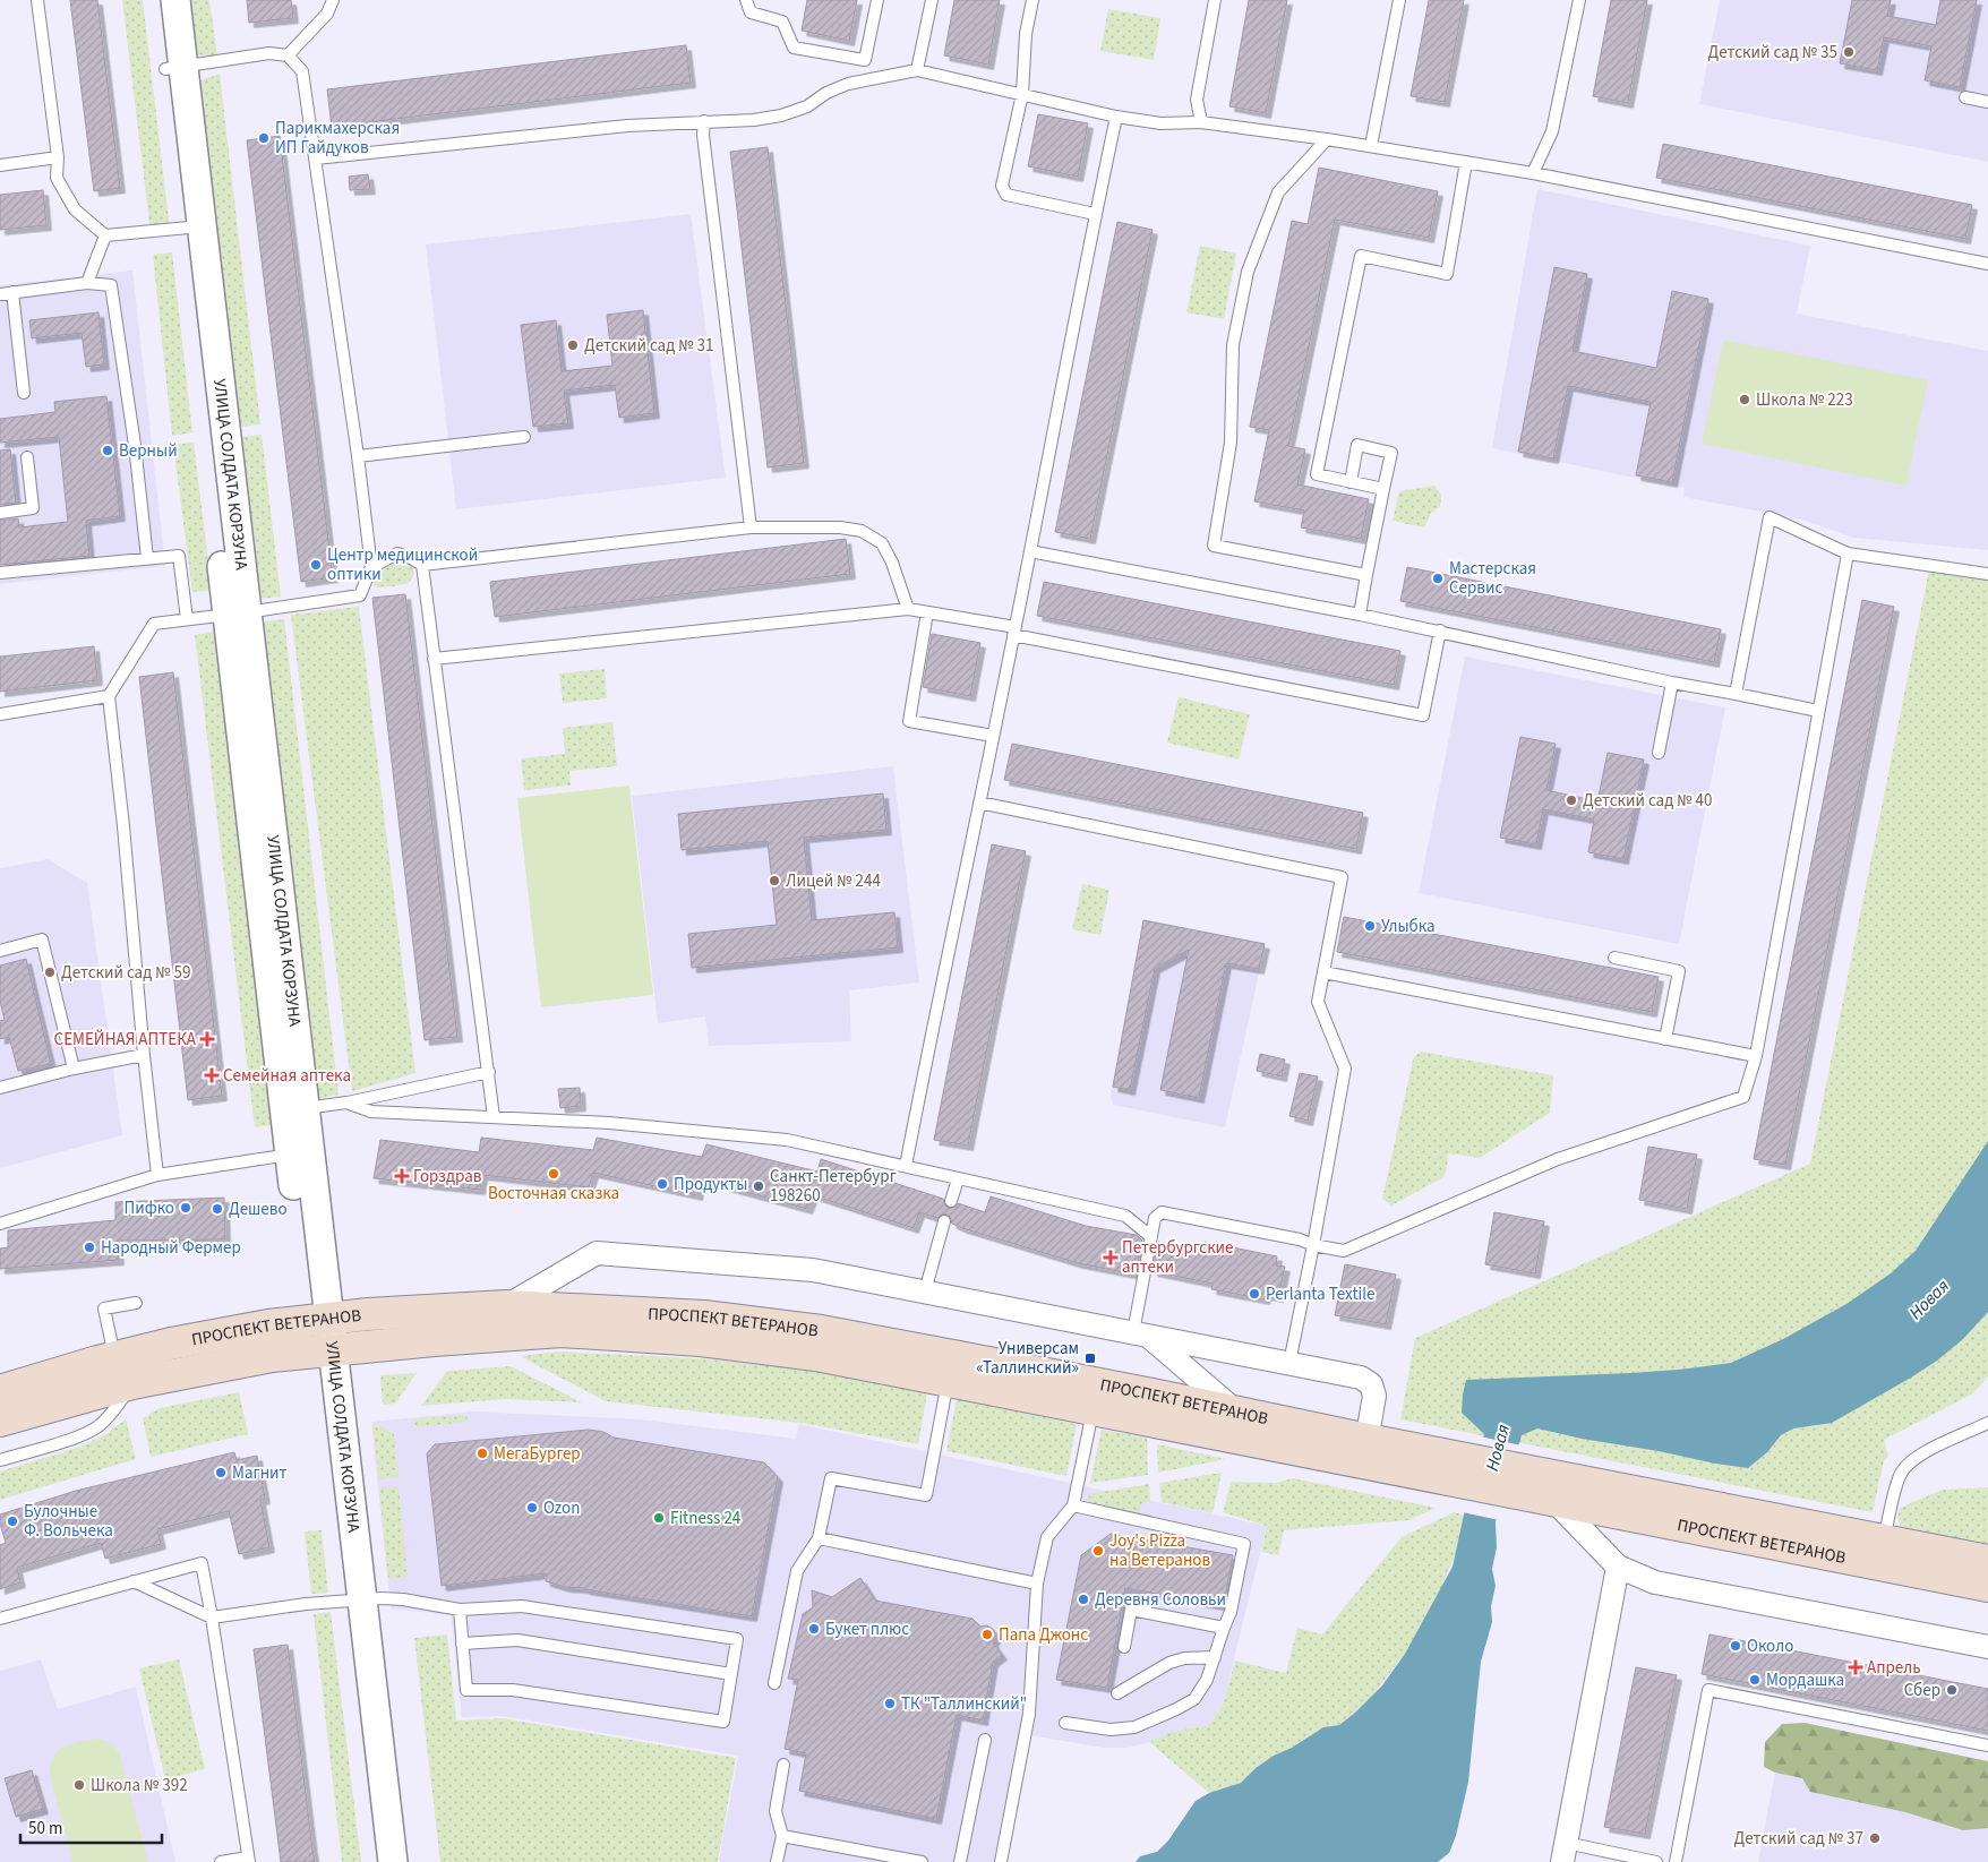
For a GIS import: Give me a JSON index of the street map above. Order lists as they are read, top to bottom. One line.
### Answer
{"streets":{"main road":["ПРОСПЕКТ ВЕТЕРАНОВ"],"street":["УЛИЦА СОЛДАТА КОРЗУНА"]},"crossings":[["УЛИЦА СОЛДАТА КОРЗУНА","ПРОСПЕКТ ВЕТЕРАНОВ"]],"water":["Новая"],"places":{"other":["Детский сад № 35","Парикмахерская ИП Гайдуков","Детский сад № 31","Школа № 223","Верный","Центр медицинской оптики","Мастерская Сервис","Детский сад № 40","Лицей № 244","Улыбка","Детский сад № 59","Восточная сказка","Продукты","Санкт-Петербург 198260","Пифко","Дешево","Народный Фермер","Perlanta Textile","МегаБургер","Магнит","Ozon","Fitness 24","Булочные Ф. Вольчека","Joy's Pizza на Ветеранов","Деревня Соловьи","Букет плюс","Папа Джонс","Около","Мордашка","Сбер","ТК \"Таллинский\"","Школа № 392","Детский сад № 37"],"health":["СЕМЕЙНАЯ АПТЕКА","Семейная аптека","Горздрав","Петербургские аптеки","Апрель"],"transit":["Универсам «Таллинский»"]},"scale_bar":"50 m"}
